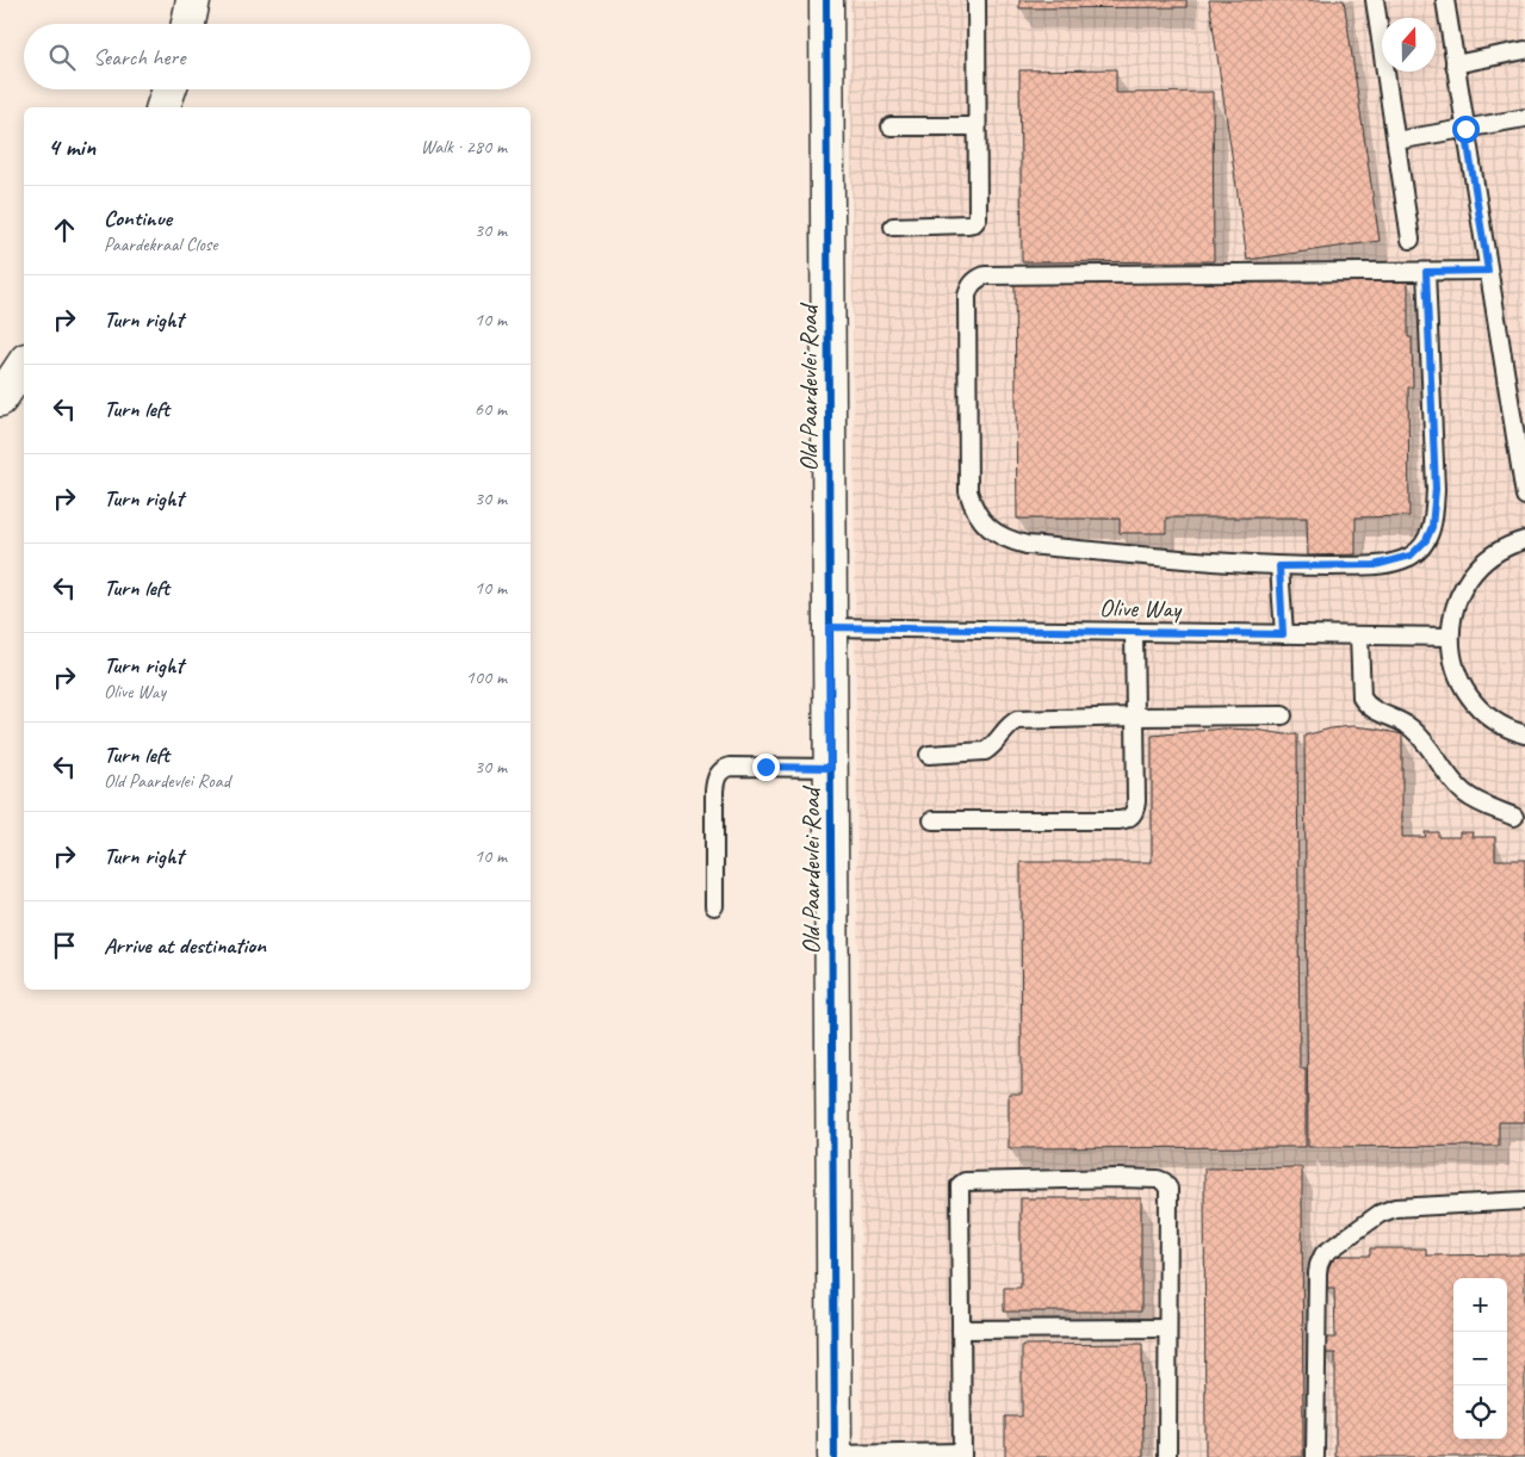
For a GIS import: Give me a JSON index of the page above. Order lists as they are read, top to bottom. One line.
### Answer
{"streets":{"street":["Old Paardevlei Road"],"lane":["Olive Way"]},"crossings":[["Old Paardevlei Road","Olive Way"]],"north":"top","page":{"search":"Search here","heading":["4 min","Walk · 280 m"],"list":[["Continue","Paardekraal Close","30 m"],["Turn right","10 m"],["Turn left","60 m"],["Turn right","30 m"],["Turn left","10 m"],["Turn right","Olive Way","100 m"],["Turn left","Old Paardevlei Road","30 m"],["Turn right","10 m"],"Arrive at destination"],"map_buttons":["+","−"]}}
